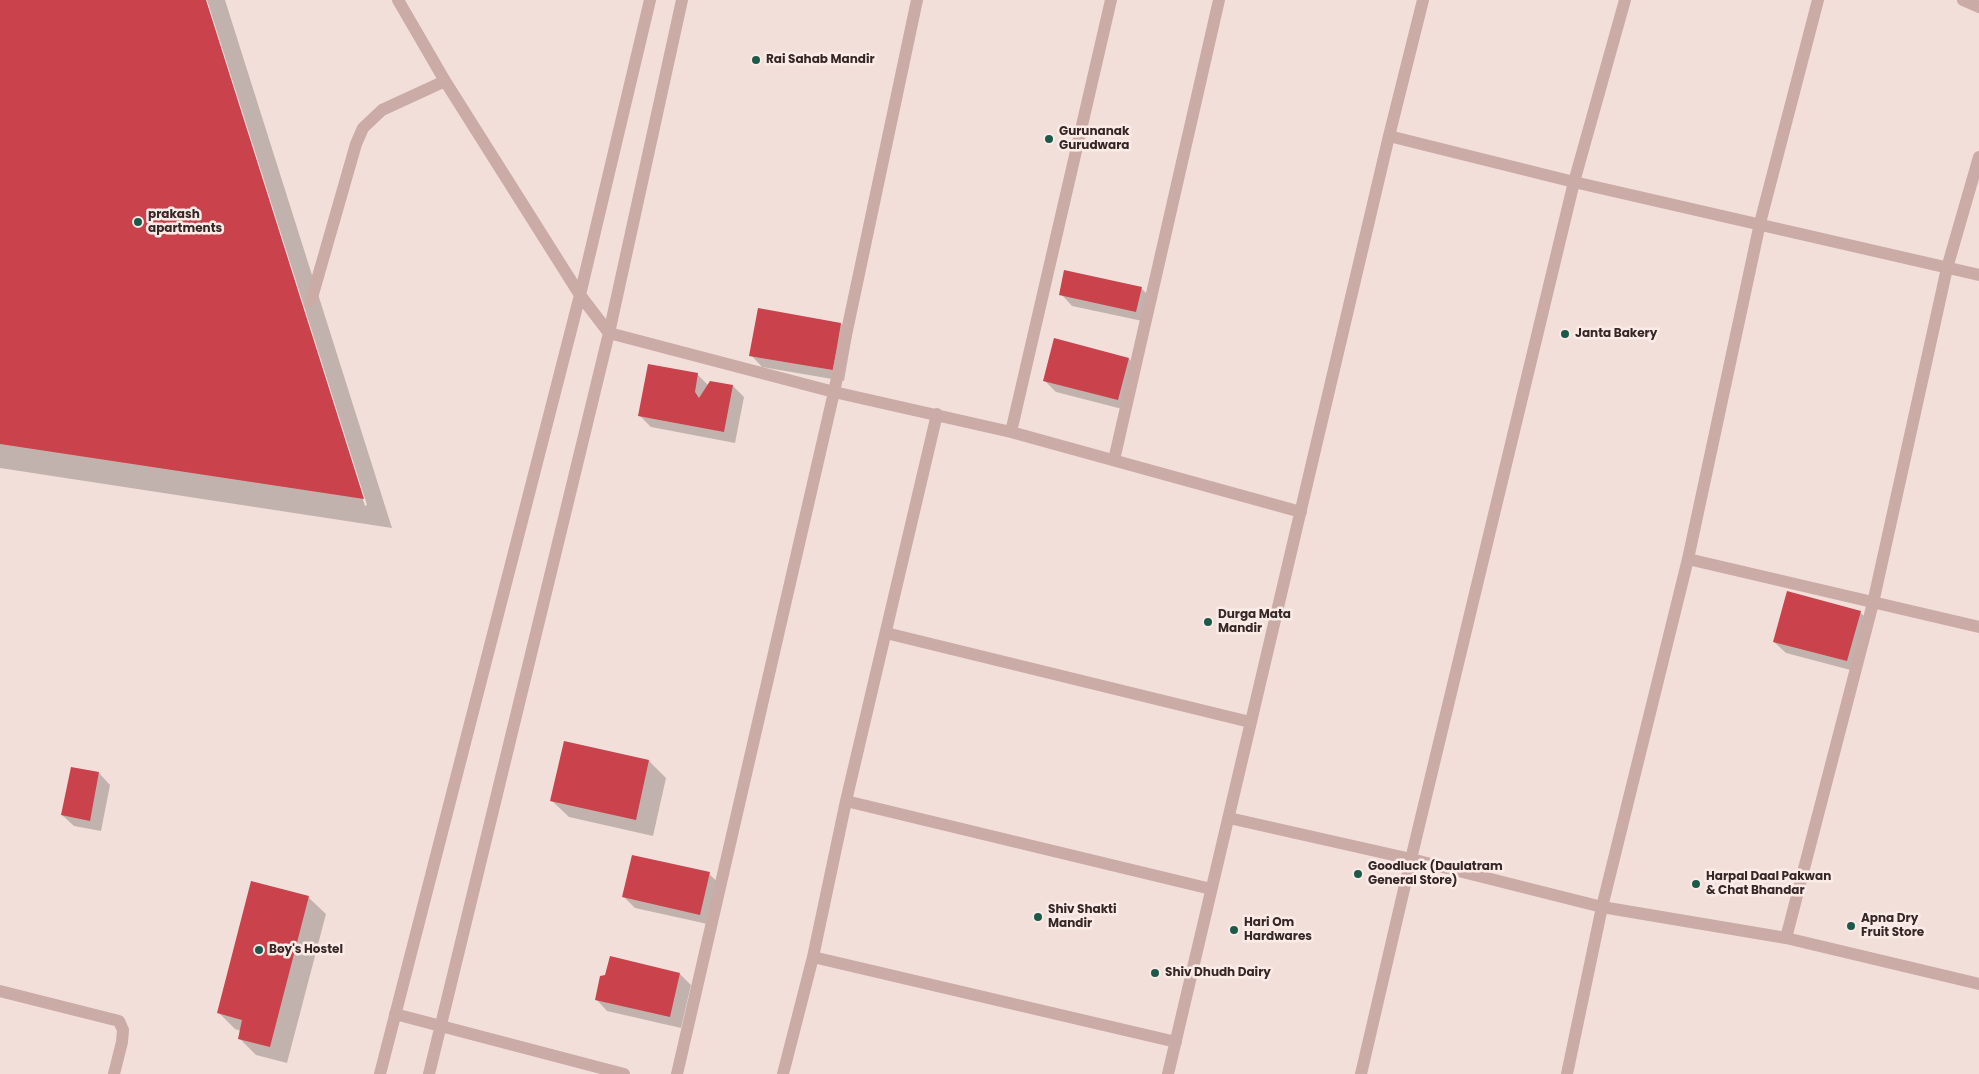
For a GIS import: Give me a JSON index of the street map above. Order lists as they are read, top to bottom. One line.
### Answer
{"places":["Rai Sahab Mandir","Gurunanak Gurudwara","prakash apartments","Janta Bakery","Durga Mata Mandir","Goodluck (Daulatram General Store)","Harpal Daal Pakwan & Chat Bhandar","Shiv Shakti Mandir","Apna Dry Fruit Store","Hari Om Hardwares","Boy's Hostel","Shiv Dhudh Dairy"]}
